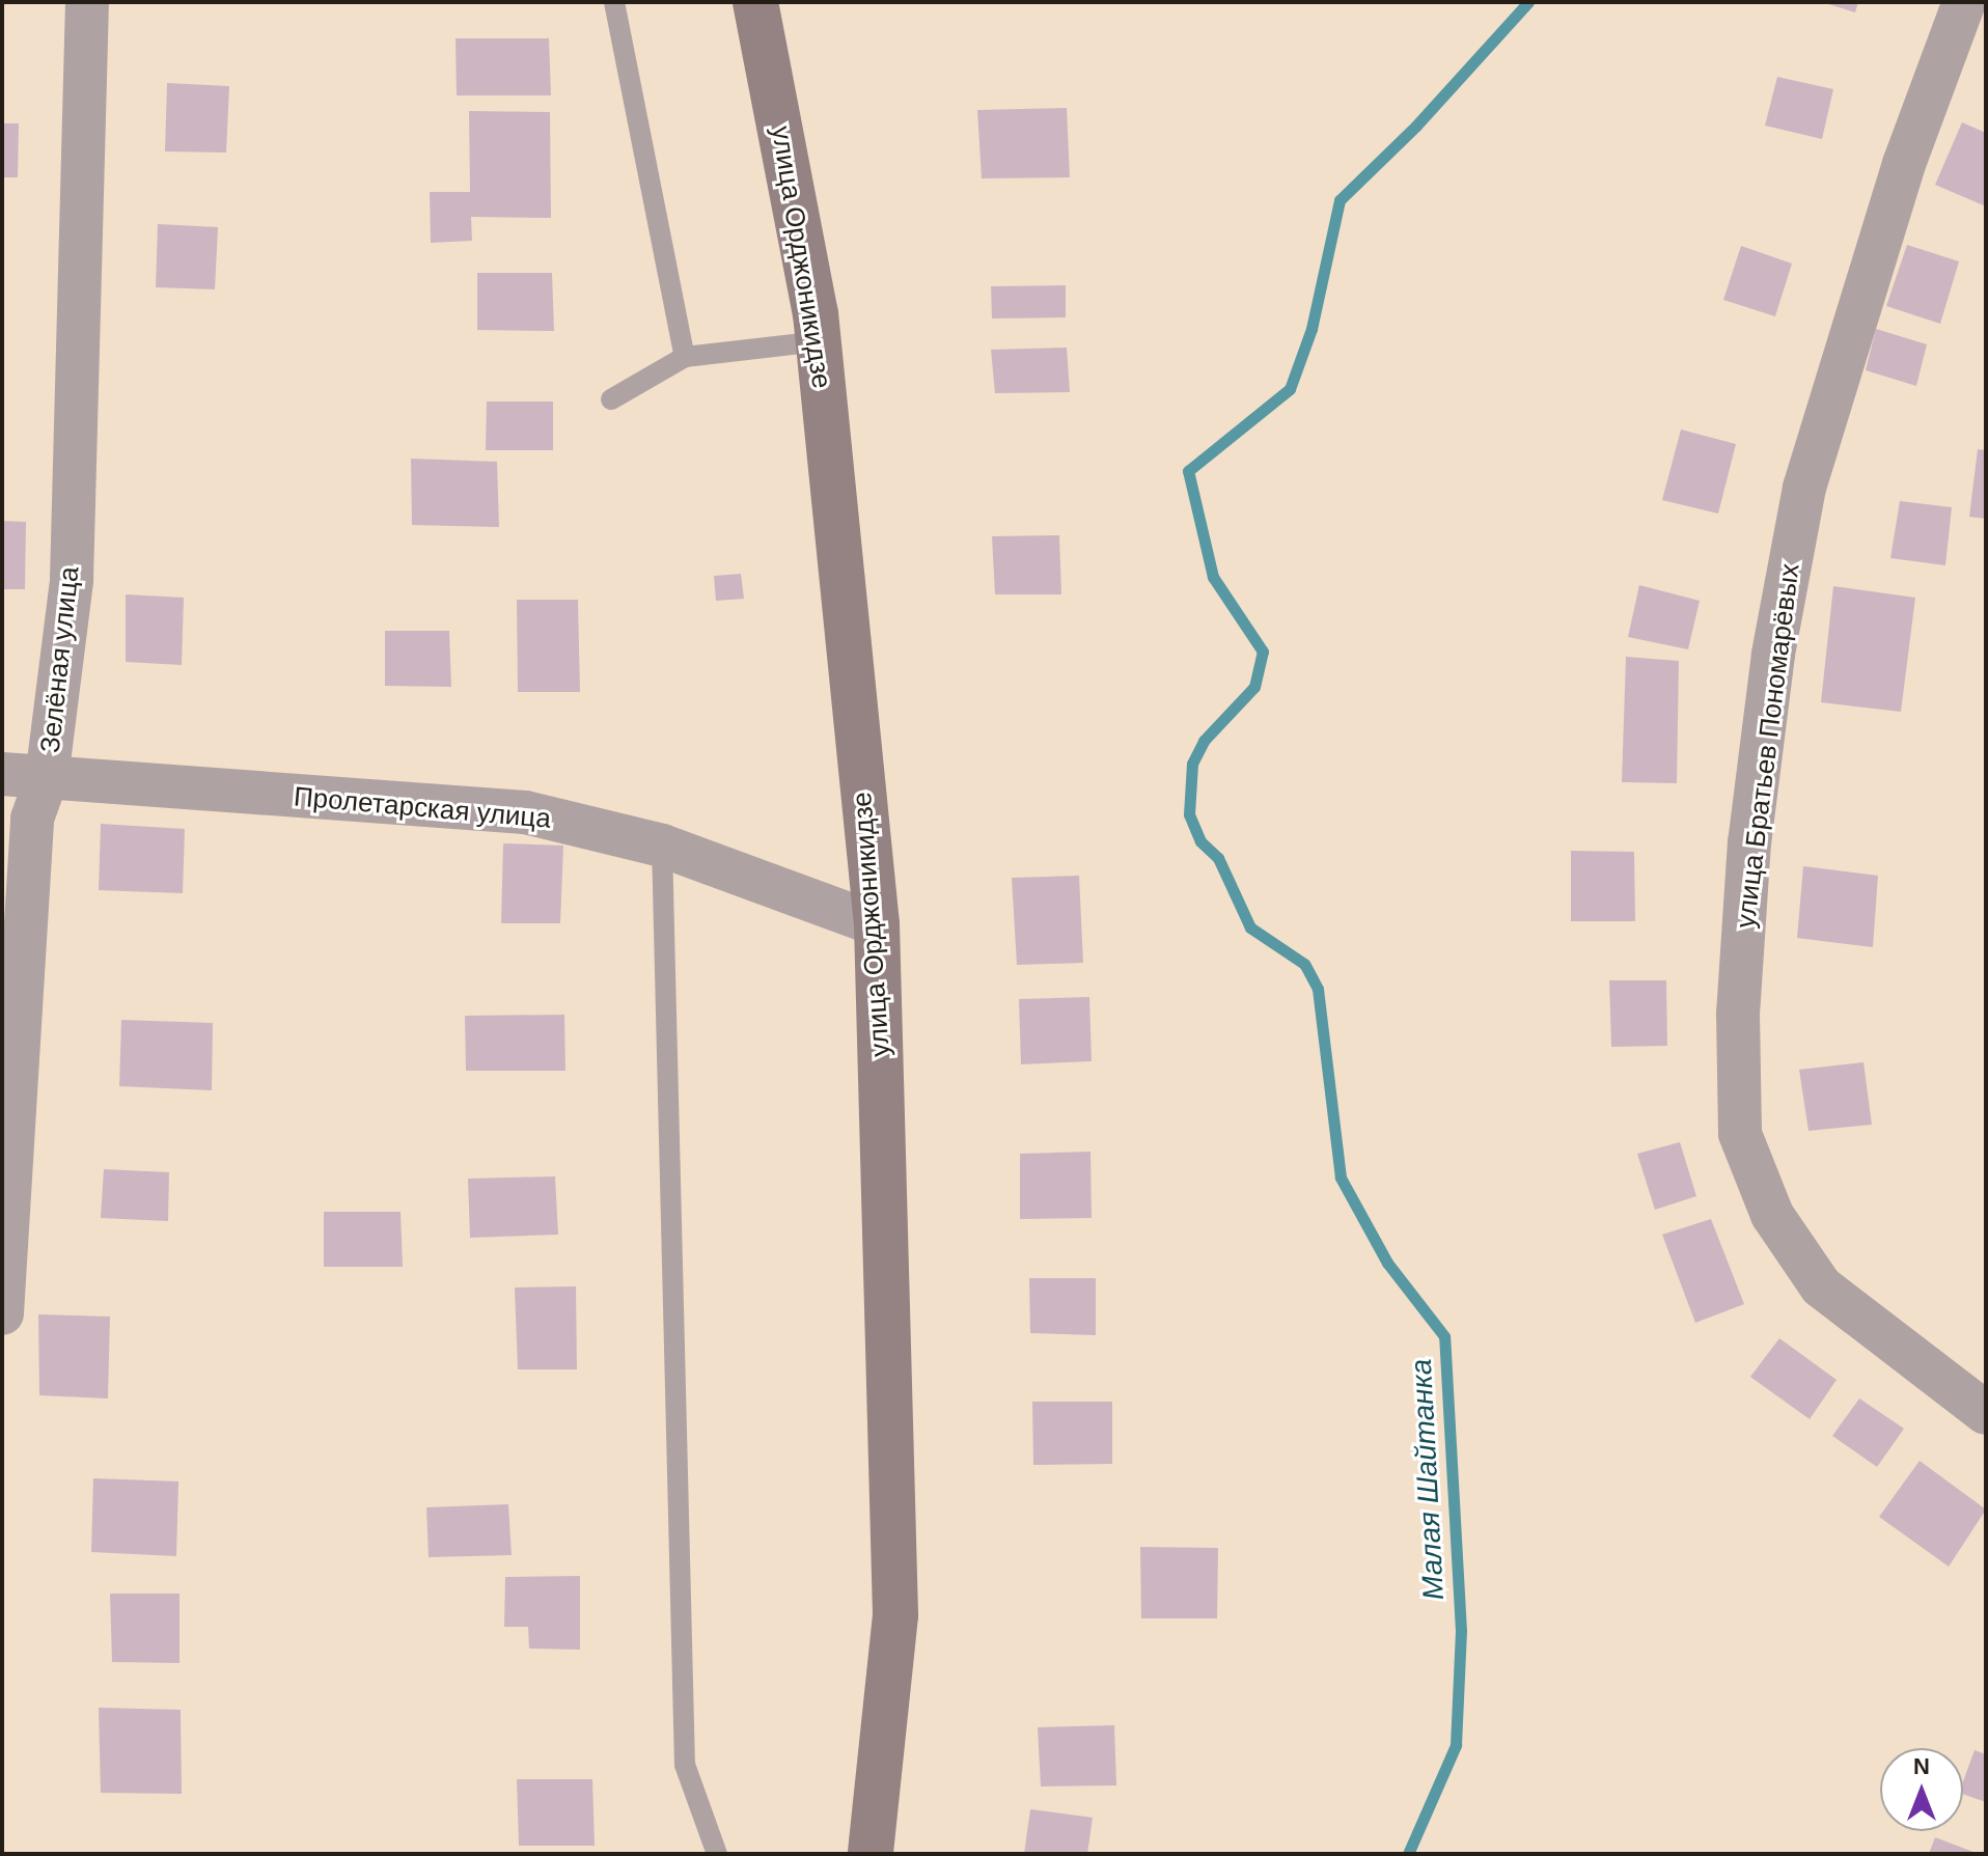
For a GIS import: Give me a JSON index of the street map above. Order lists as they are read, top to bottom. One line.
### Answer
{"streets":{"main road":["улица Орджоникидзе"],"street":["Зелёная улица","улица Братьев Пономарёвых","Пролетарская улица"]},"crossings":[["улица Орджоникидзе","Пролетарская улица"],["Зелёная улица","Пролетарская улица"]],"water":["Малая Шайтанка"],"north":"top"}
